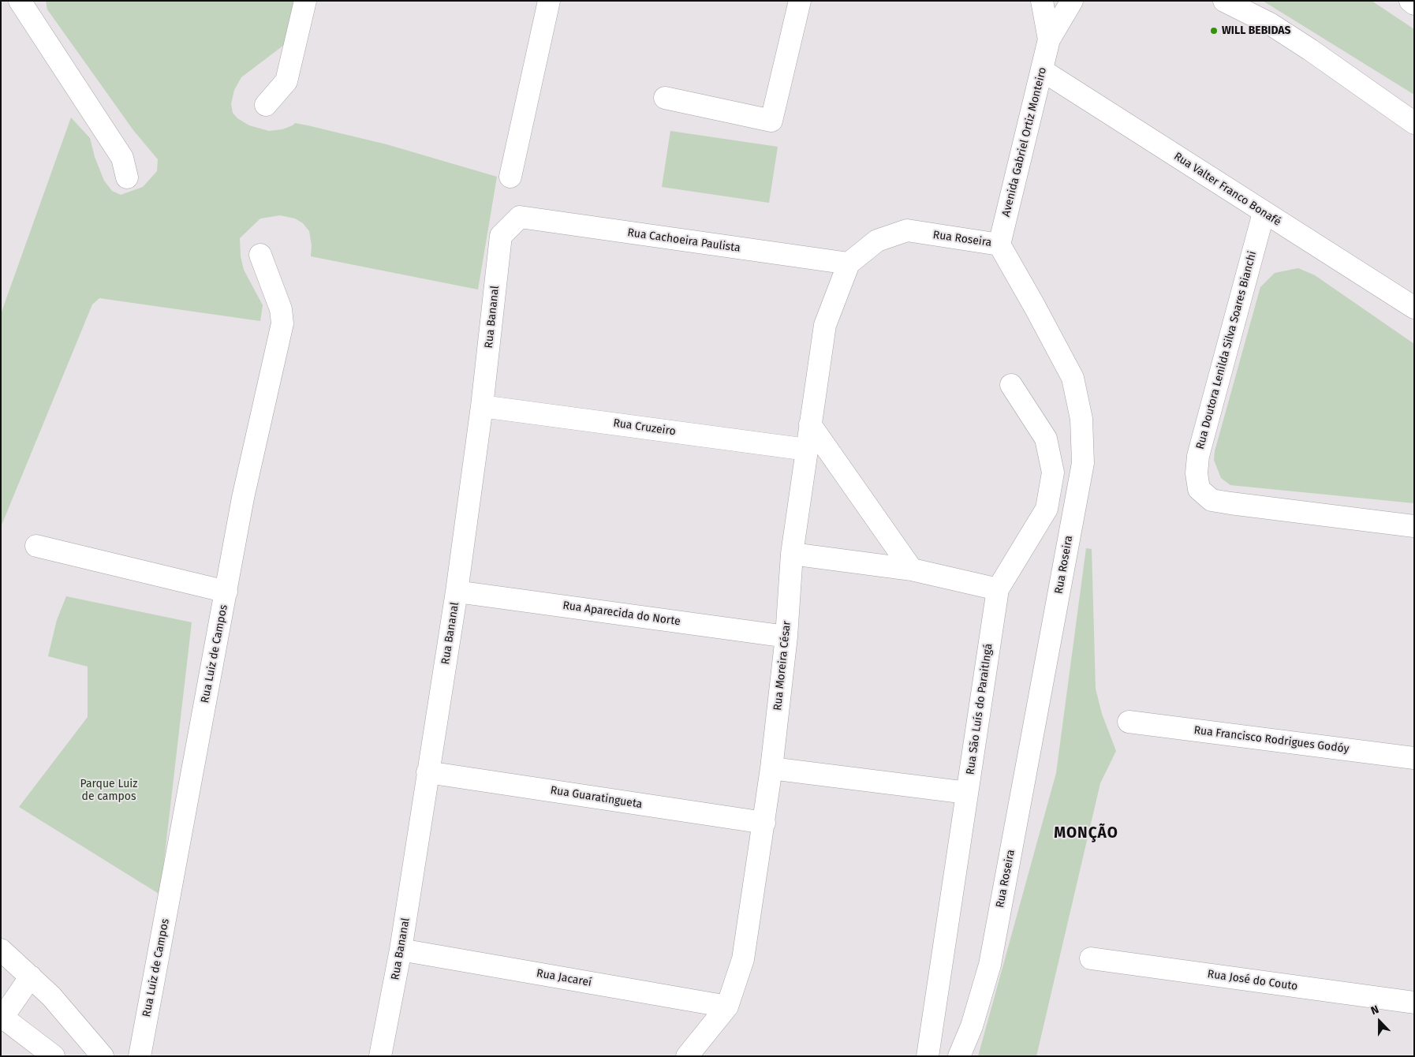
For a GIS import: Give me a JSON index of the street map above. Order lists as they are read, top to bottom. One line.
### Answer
{"streets":{"street":["Avenida Gabriel Ortiz Monteiro","Rua Valter Franco Bonafé","Rua Roseira","Rua Cachoeira Paulista","Rua Bananal","Rua Doutora Lenilda Silva Soares Bianchi","Rua Cruzeiro","Rua Aparecida do Norte","Rua Luiz de Campos","Rua Moreira César","Rua São Luís do ParaitIngá","Rua Francisco Rodrigues Godóy","Rua Guaratingueta","Rua Jacareí","Rua José do Couto"]},"crossings":[["Avenida Gabriel Ortiz Monteiro","Rua Valter Franco Bonafé"],["Avenida Gabriel Ortiz Monteiro","Rua Roseira"],["Rua Valter Franco Bonafé","Rua Doutora Lenilda Silva Soares Bianchi"],["Rua Roseira","Rua Cachoeira Paulista"],["Rua Roseira","Rua Moreira César"],["Rua Cachoeira Paulista","Rua Bananal"],["Rua Cachoeira Paulista","Rua Moreira César"],["Rua Bananal","Rua Cruzeiro"],["Rua Bananal","Rua Aparecida do Norte"],["Rua Bananal","Rua Guaratingueta"],["Rua Bananal","Rua Jacareí"],["Rua Cruzeiro","Rua Moreira César"],["Rua Aparecida do Norte","Rua Moreira César"],["Rua Moreira César","Rua Guaratingueta"],["Rua Moreira César","Rua Jacareí"]],"districts":["MONÇÃO"],"parks":["Parque Luiz de campos"],"places":["WILL BEBIDAS"],"north":"top"}
